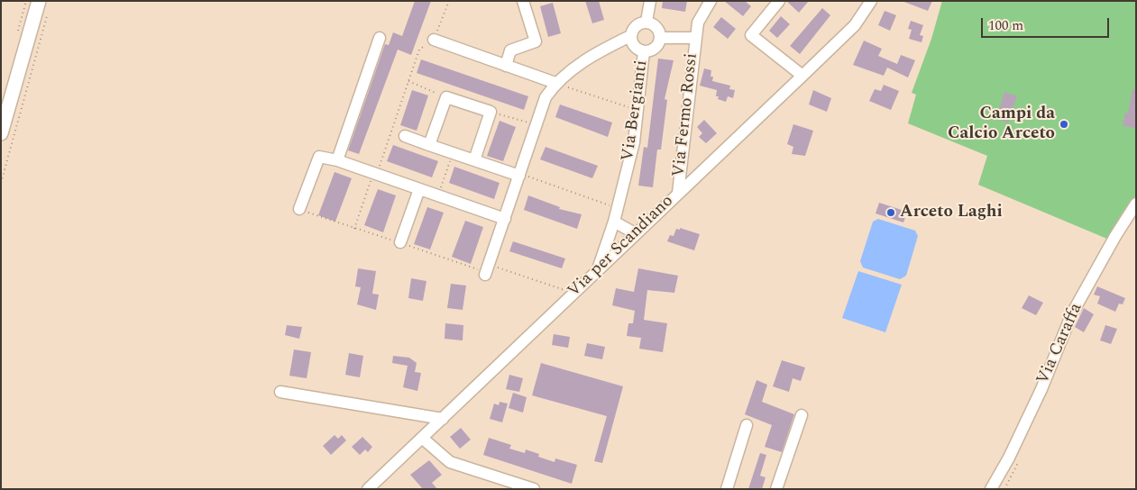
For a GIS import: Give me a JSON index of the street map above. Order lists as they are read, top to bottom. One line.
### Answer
{"streets":{"street":["Via Bergianti","Via Fermo Rossi","Via per Scandiano","Via Caraffa"]},"crossings":[["Via Bergianti","Via Fermo Rossi"],["Via Bergianti","Via per Scandiano"],["Via Fermo Rossi","Via per Scandiano"]],"places":["Campi da Calcio Arceto","Arceto Laghi"],"scale_bar":"100 m"}
